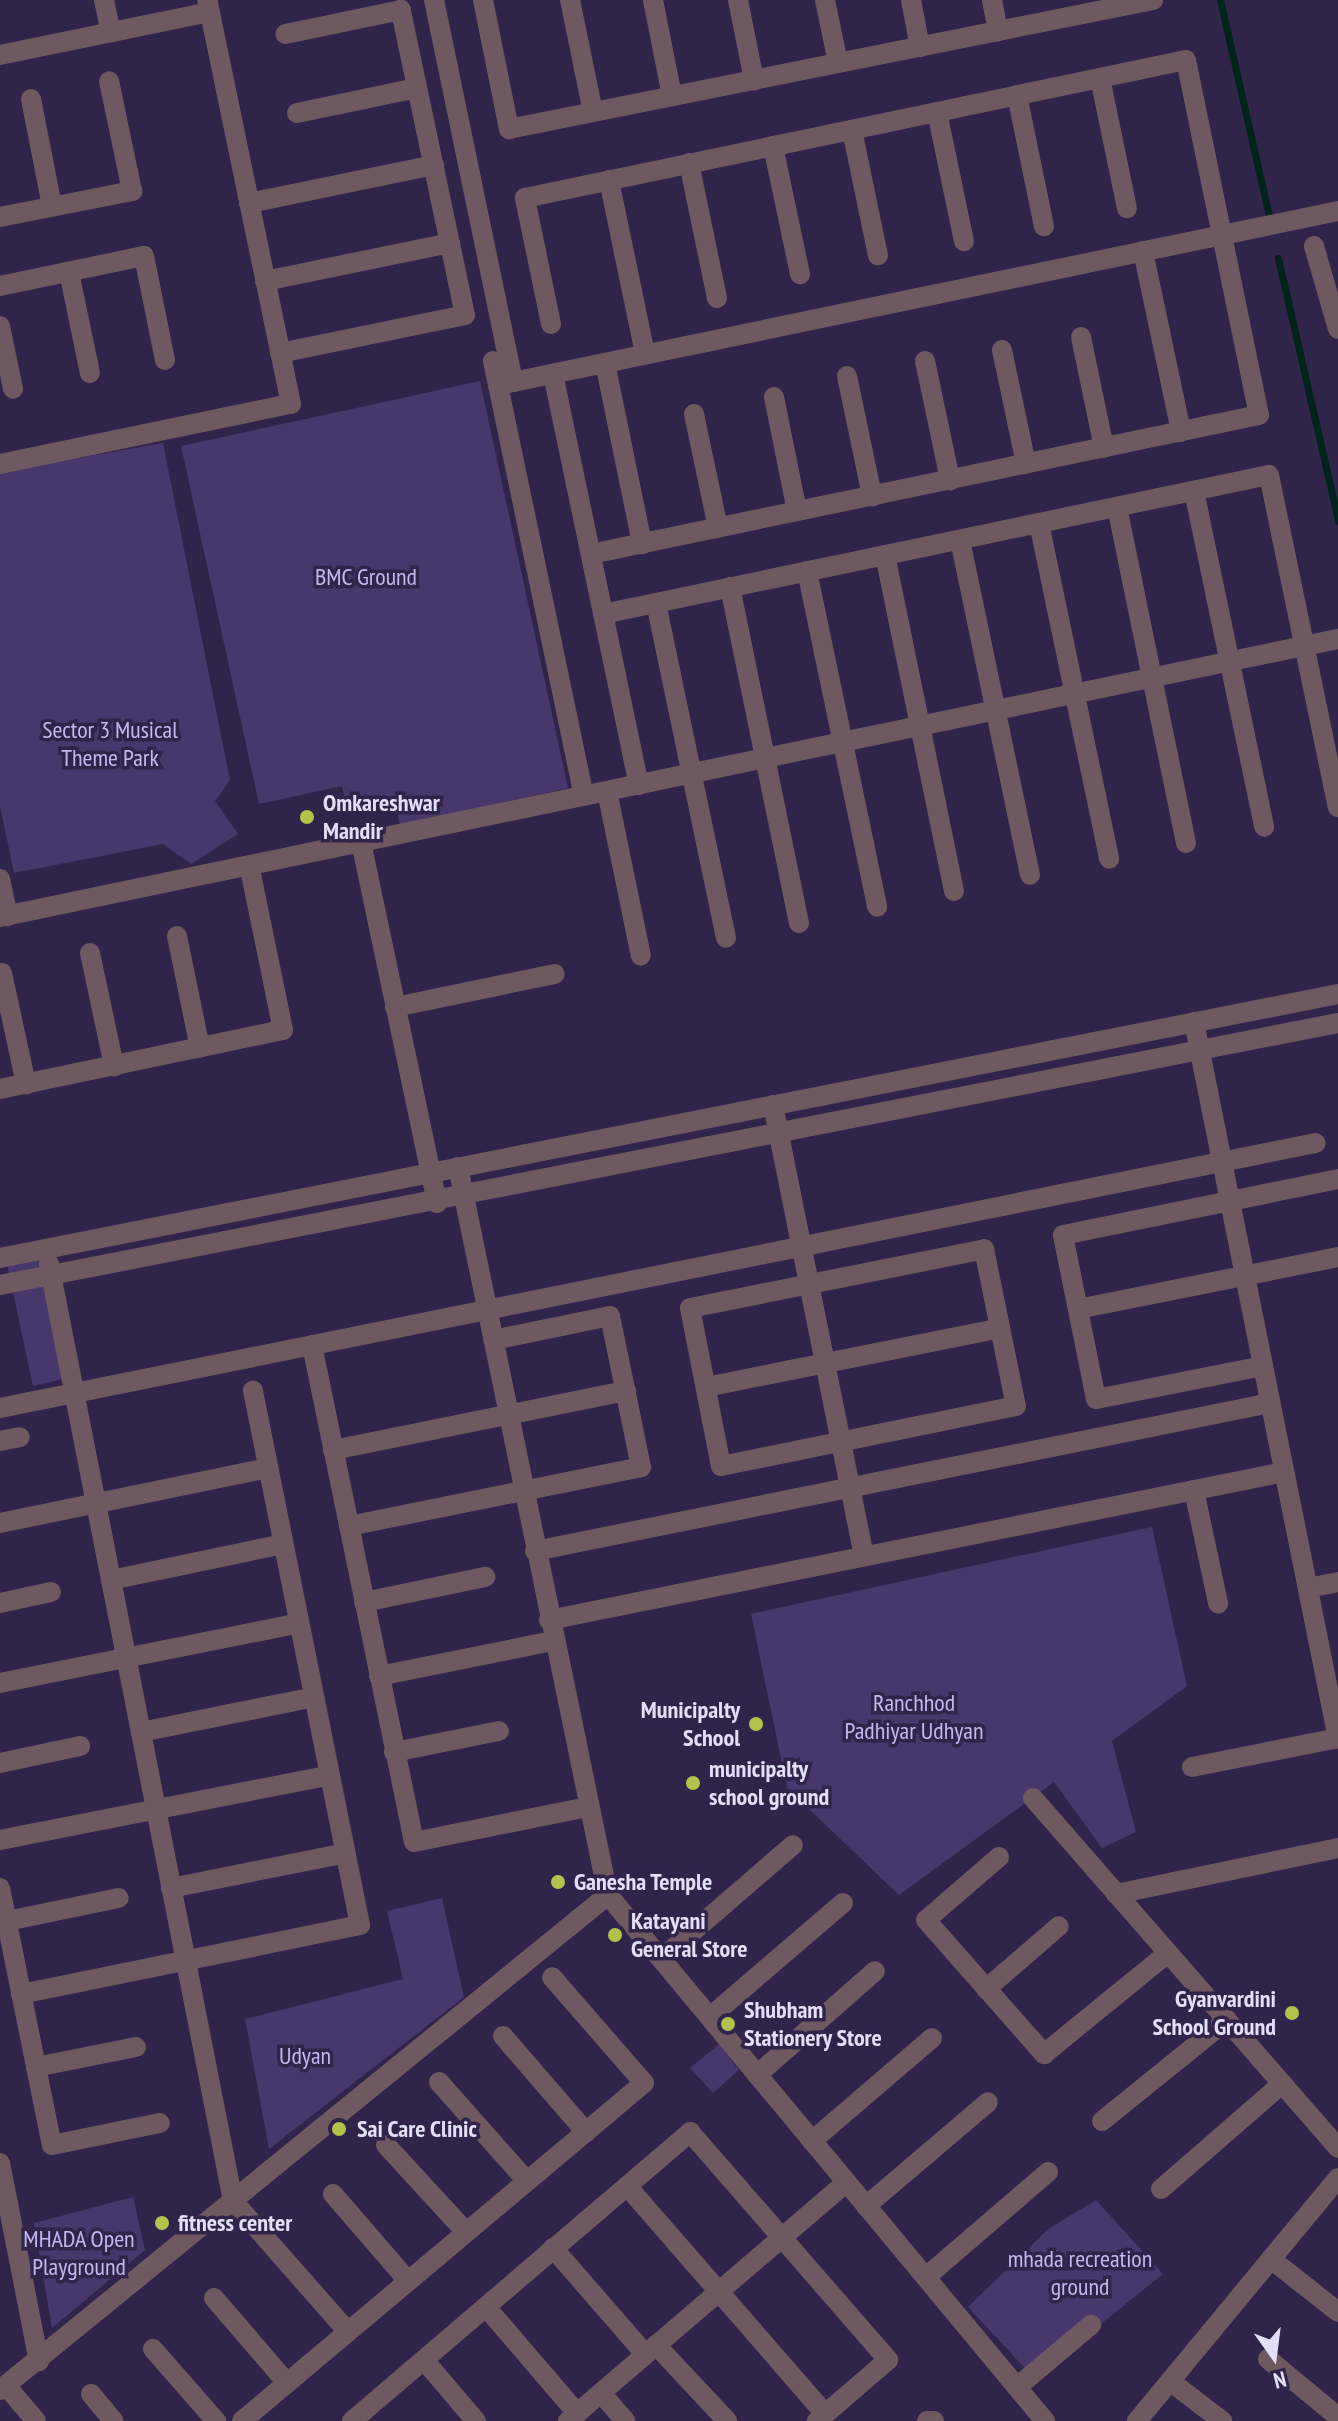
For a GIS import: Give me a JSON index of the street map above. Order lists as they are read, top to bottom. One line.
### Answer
{"parks":["BMC Ground","Sector 3 Musical Theme Park","Ranchhod Padhiyar Udhyan","Udyan","MHADA Open Playground","mhada recreation ground"],"places":["Omkareshwar Mandir","Municipalty School","municipalty school ground","Ganesha Temple","Katayani General Store","Gyanvardini School Ground","Shubham Stationery Store","Sai Care Clinic","fitness center"],"north":"bottom"}
